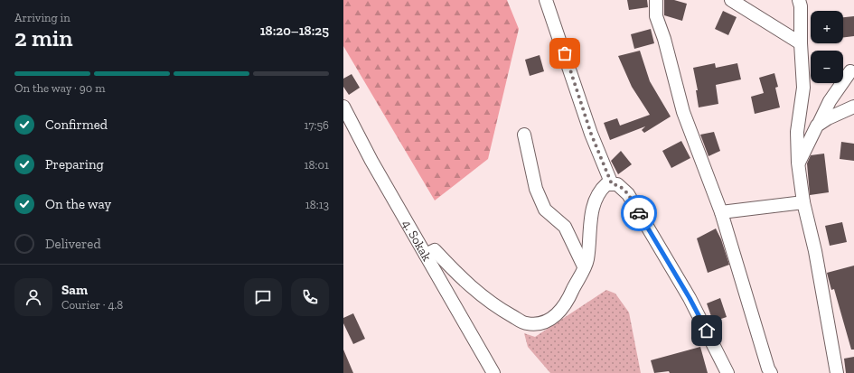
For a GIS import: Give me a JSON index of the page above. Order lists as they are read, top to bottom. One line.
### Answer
{"streets":{"street":["4. Sokak"]},"page":{"heading":["2 min","Arriving in","18:20–18:25"],"panel":["Sam","Courier · 4.8"],"map_buttons":["+","−"],"bar":"On the way · 90 m","list":[["Confirmed","17:56"],["Preparing","18:01"],["On the way","18:13"],"Delivered"]}}
